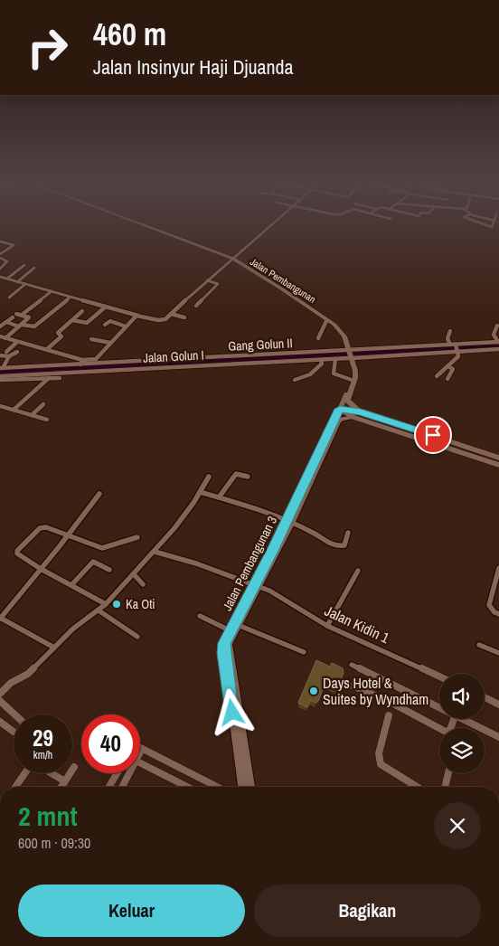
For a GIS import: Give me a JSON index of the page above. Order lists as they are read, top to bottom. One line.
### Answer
{"streets":{"main road":["Jalan Pembangunan"],"street":["Gang Golun II","Jalan Golun I","Jalan Pembangunan 3","Jalan Kidin 1"]},"crossings":[["Jalan Pembangunan","Gang Golun II"],["Jalan Pembangunan","Jalan Golun I"],["Jalan Pembangunan","Jalan Pembangunan 3"],["Gang Golun II","Jalan Golun I"],["Jalan Pembangunan 3","Jalan Kidin 1"]],"places":["Ka Oti","Days Hotel & Suites by Wyndham"],"page":{"turn":["460 m","Jalan Insinyur Haji Djuanda"],"speed":"29 km/h","limit":"40","heading":["2 mnt","600 m · 09:30"],"buttons":["Keluar","Bagikan"]}}
